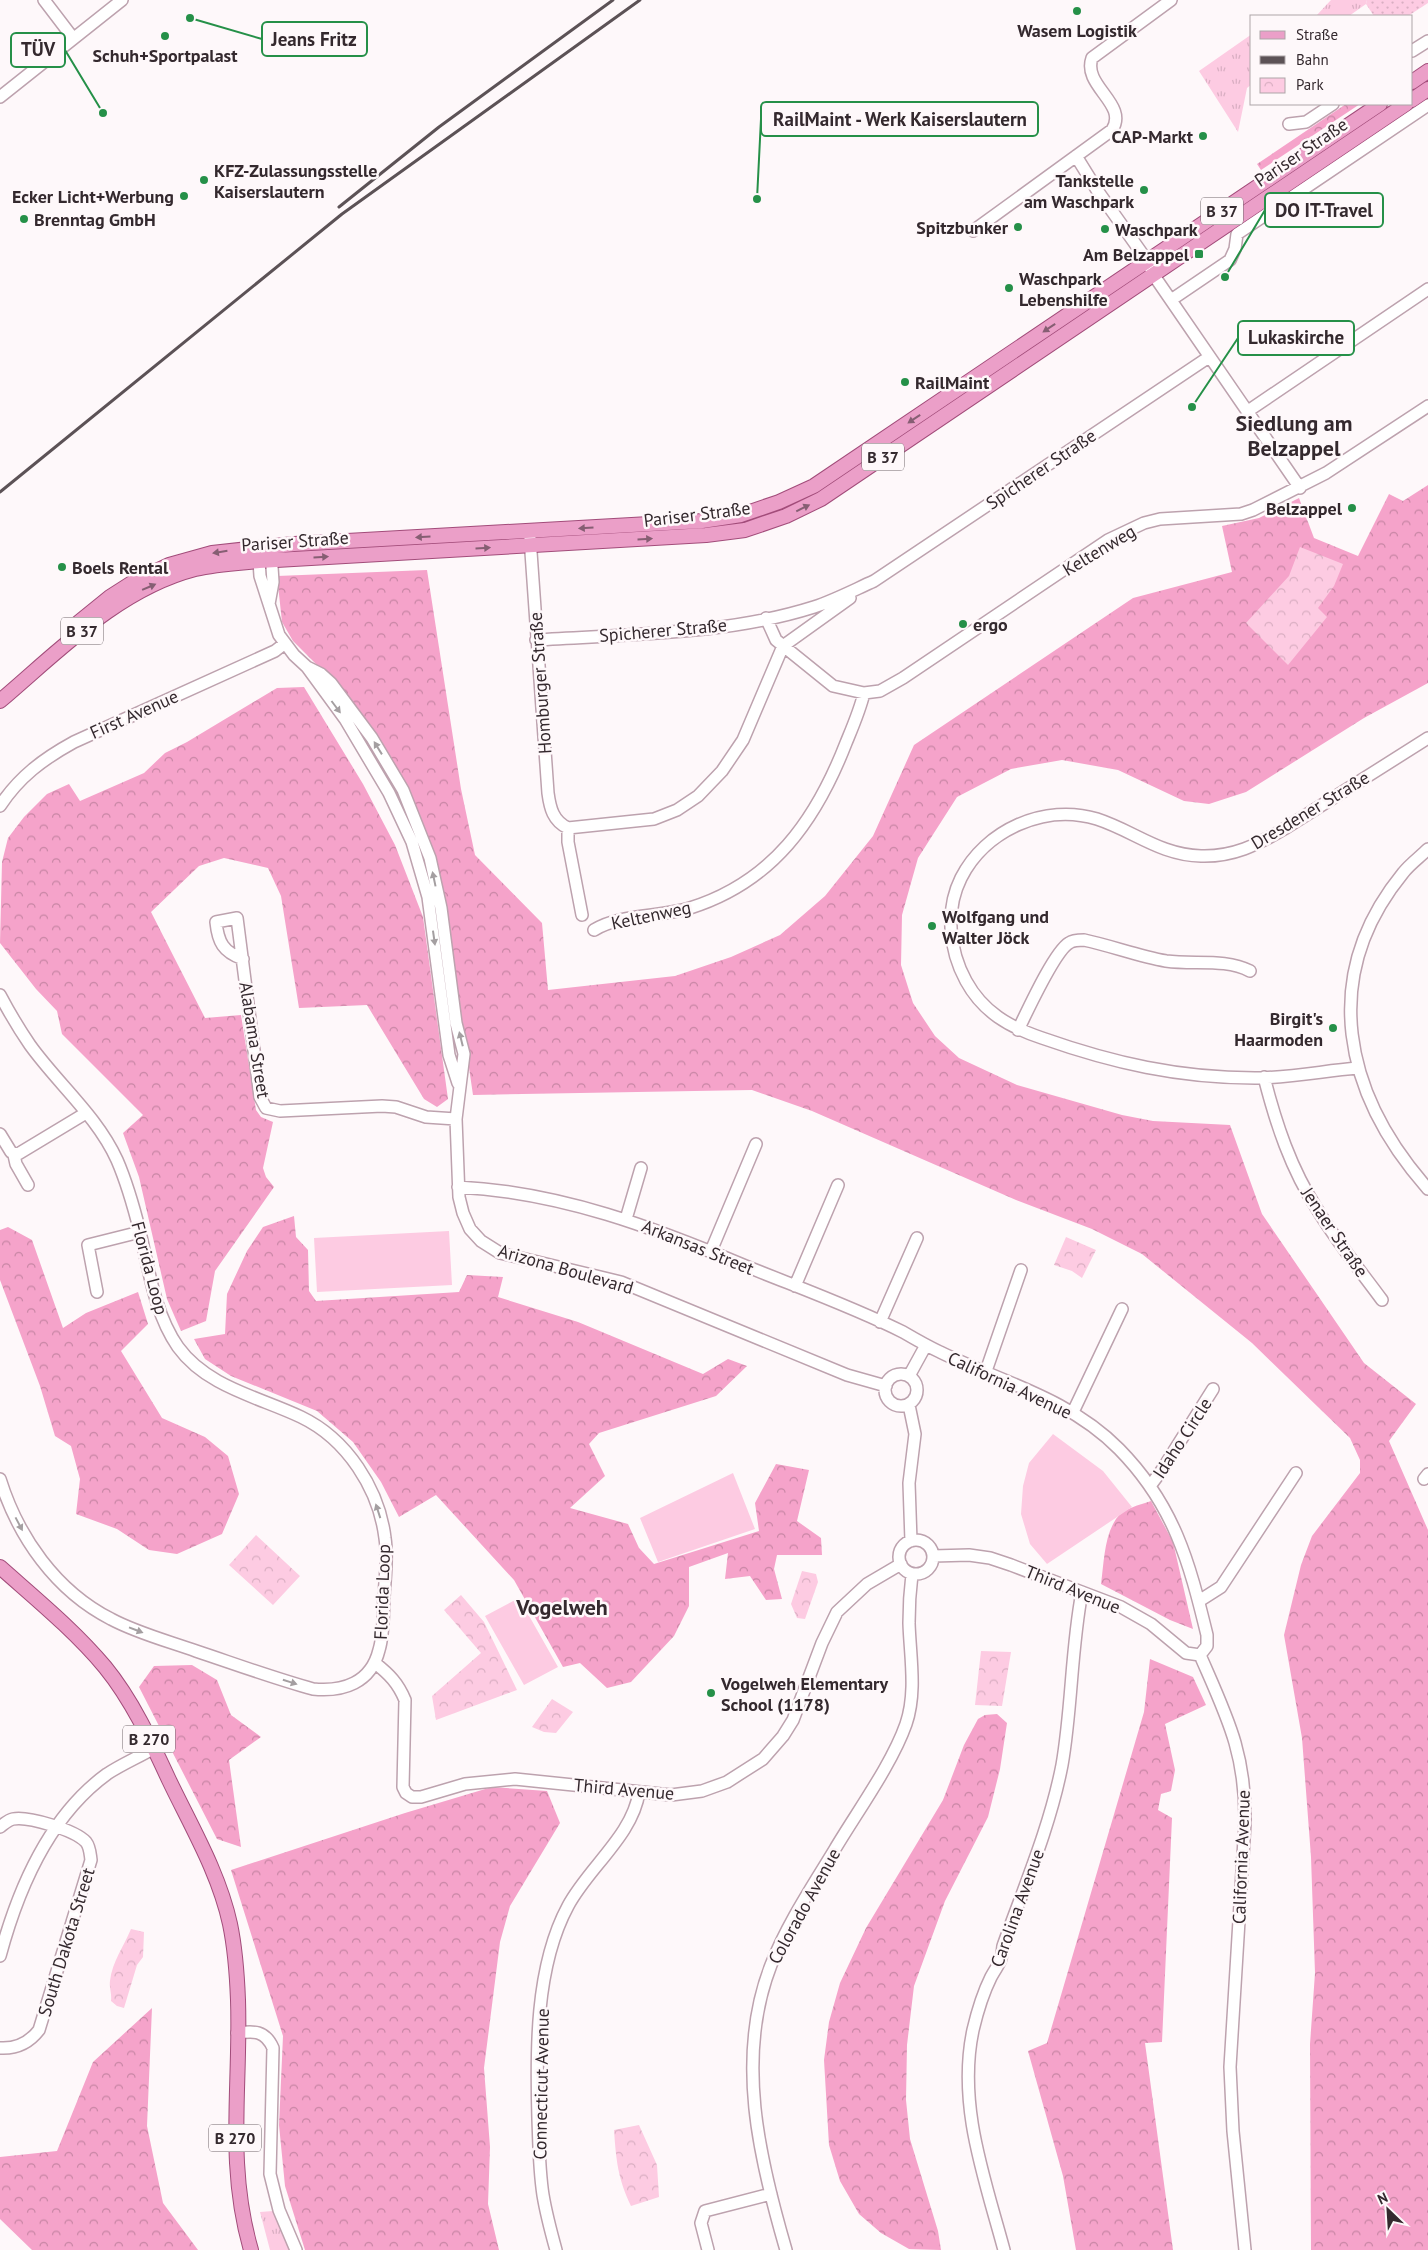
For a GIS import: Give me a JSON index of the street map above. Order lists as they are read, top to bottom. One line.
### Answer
{"streets":{"main road":["Pariser Straße","B 37","B 270"],"street":["Spicherer Straße","Keltenweg","Homburger Straße","First Avenue","Dresdener Straße","Alabama Street","Jenaer Straße","Arkansas Street","Florida Loop","Arizona Boulevard","California Avenue","Idaho Circle","Third Avenue","Colorado Avenue","Carolina Avenue","South Dakota Street","Connecticut Avenue"]},"crossings":[["Pariser Straße","Homburger Straße"],["Pariser Straße","Arizona Boulevard"],["Spicherer Straße","Keltenweg"],["Spicherer Straße","Homburger Straße"],["First Avenue","Arizona Boulevard"],["Dresdener Straße","Jenaer Straße"],["Alabama Street","Arizona Boulevard"],["Arkansas Street","Arizona Boulevard"],["Arkansas Street","California Avenue"],["Florida Loop","Third Avenue"],["California Avenue","Idaho Circle"],["California Avenue","Third Avenue"],["Third Avenue","Colorado Avenue"],["Third Avenue","Carolina Avenue"],["Third Avenue","Connecticut Avenue"]],"districts":["Siedlung am Belzappel","Vogelweh"],"places":{"other":["Wasem Logistik","Jeans Fritz","Schuh+Sportpalast","TÜV","CAP-Markt","KFZ-Zulassungsstelle Kaiserslautern","Tankstelle am Waschpark","Ecker Licht+Werbung","RailMaint - Werk Kaiserslautern","Brenntag GmbH","Spitzbunker","Waschpark","DO IT-Travel","Waschpark Lebenshilfe","RailMaint","Lukaskirche","Belzappel","Boels Rental","ergo","Wolfgang und Walter Jöck","Birgit's Haarmoden","Vogelweh Elementary School (1178)"],"transit":["Am Belzappel"]},"legend":["Straße","Bahn","Park"],"north":"top left"}
